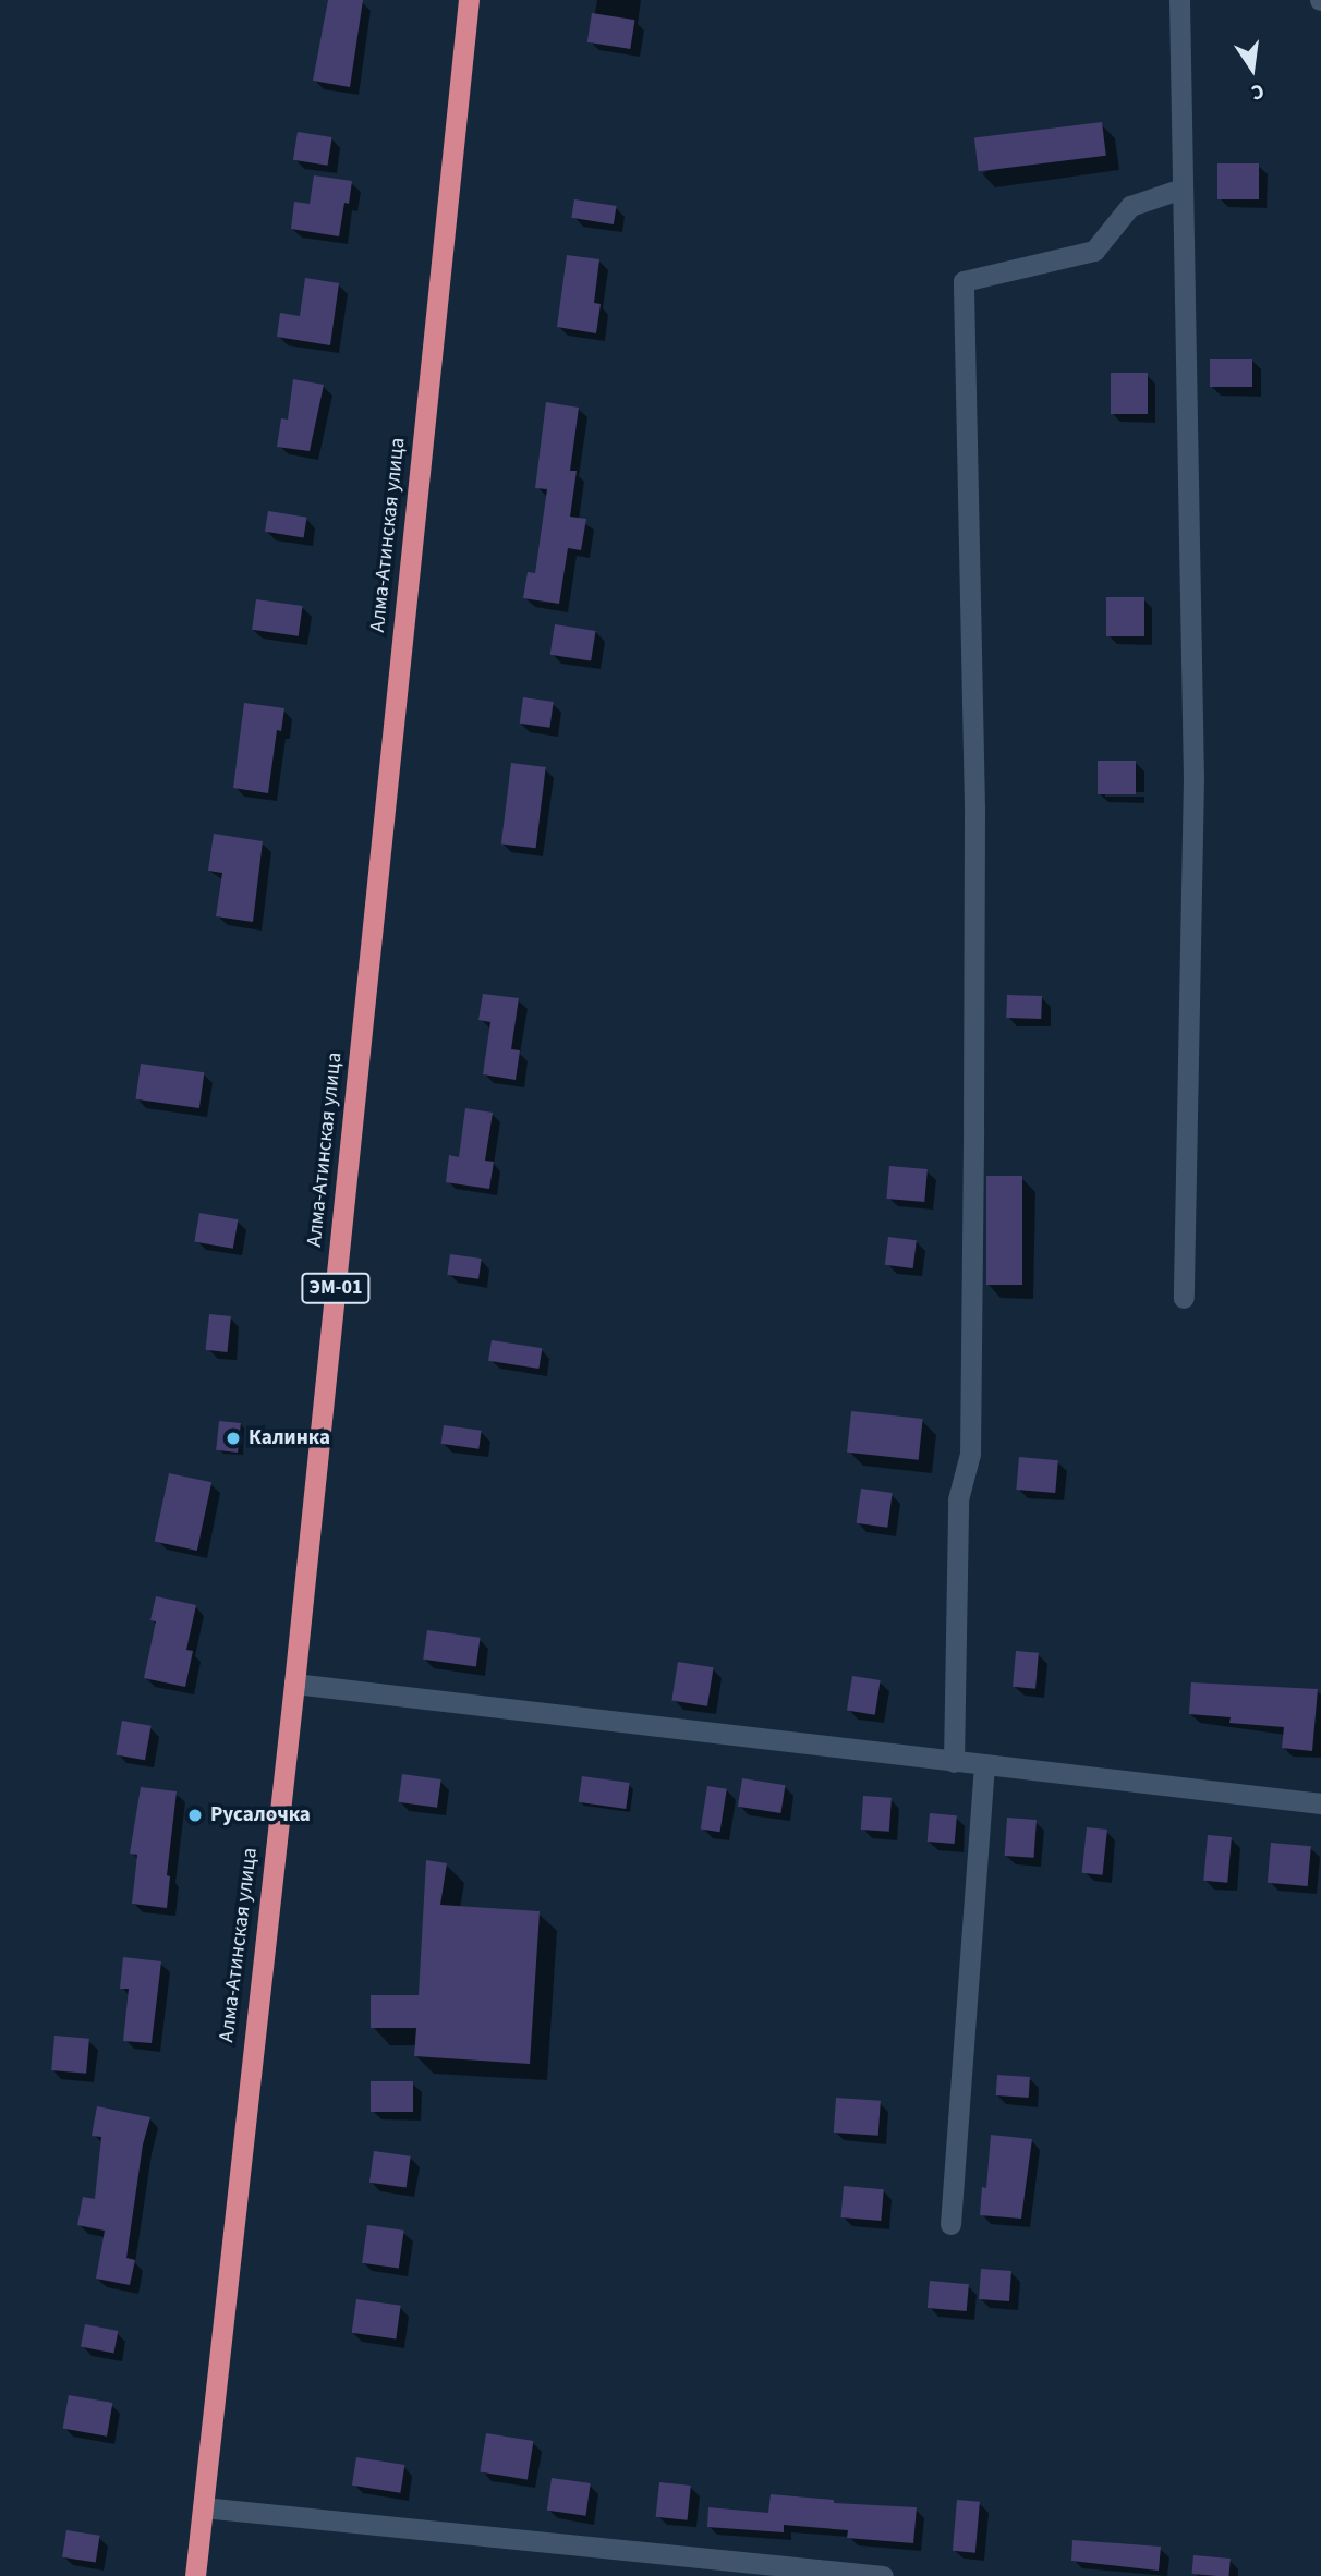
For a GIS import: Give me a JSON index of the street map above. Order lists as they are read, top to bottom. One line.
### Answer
{"streets":{"highway":["Алма-Атинская улица","ЭМ-01"]},"places":["Калинка","Русалочка"],"north":"bottom"}
